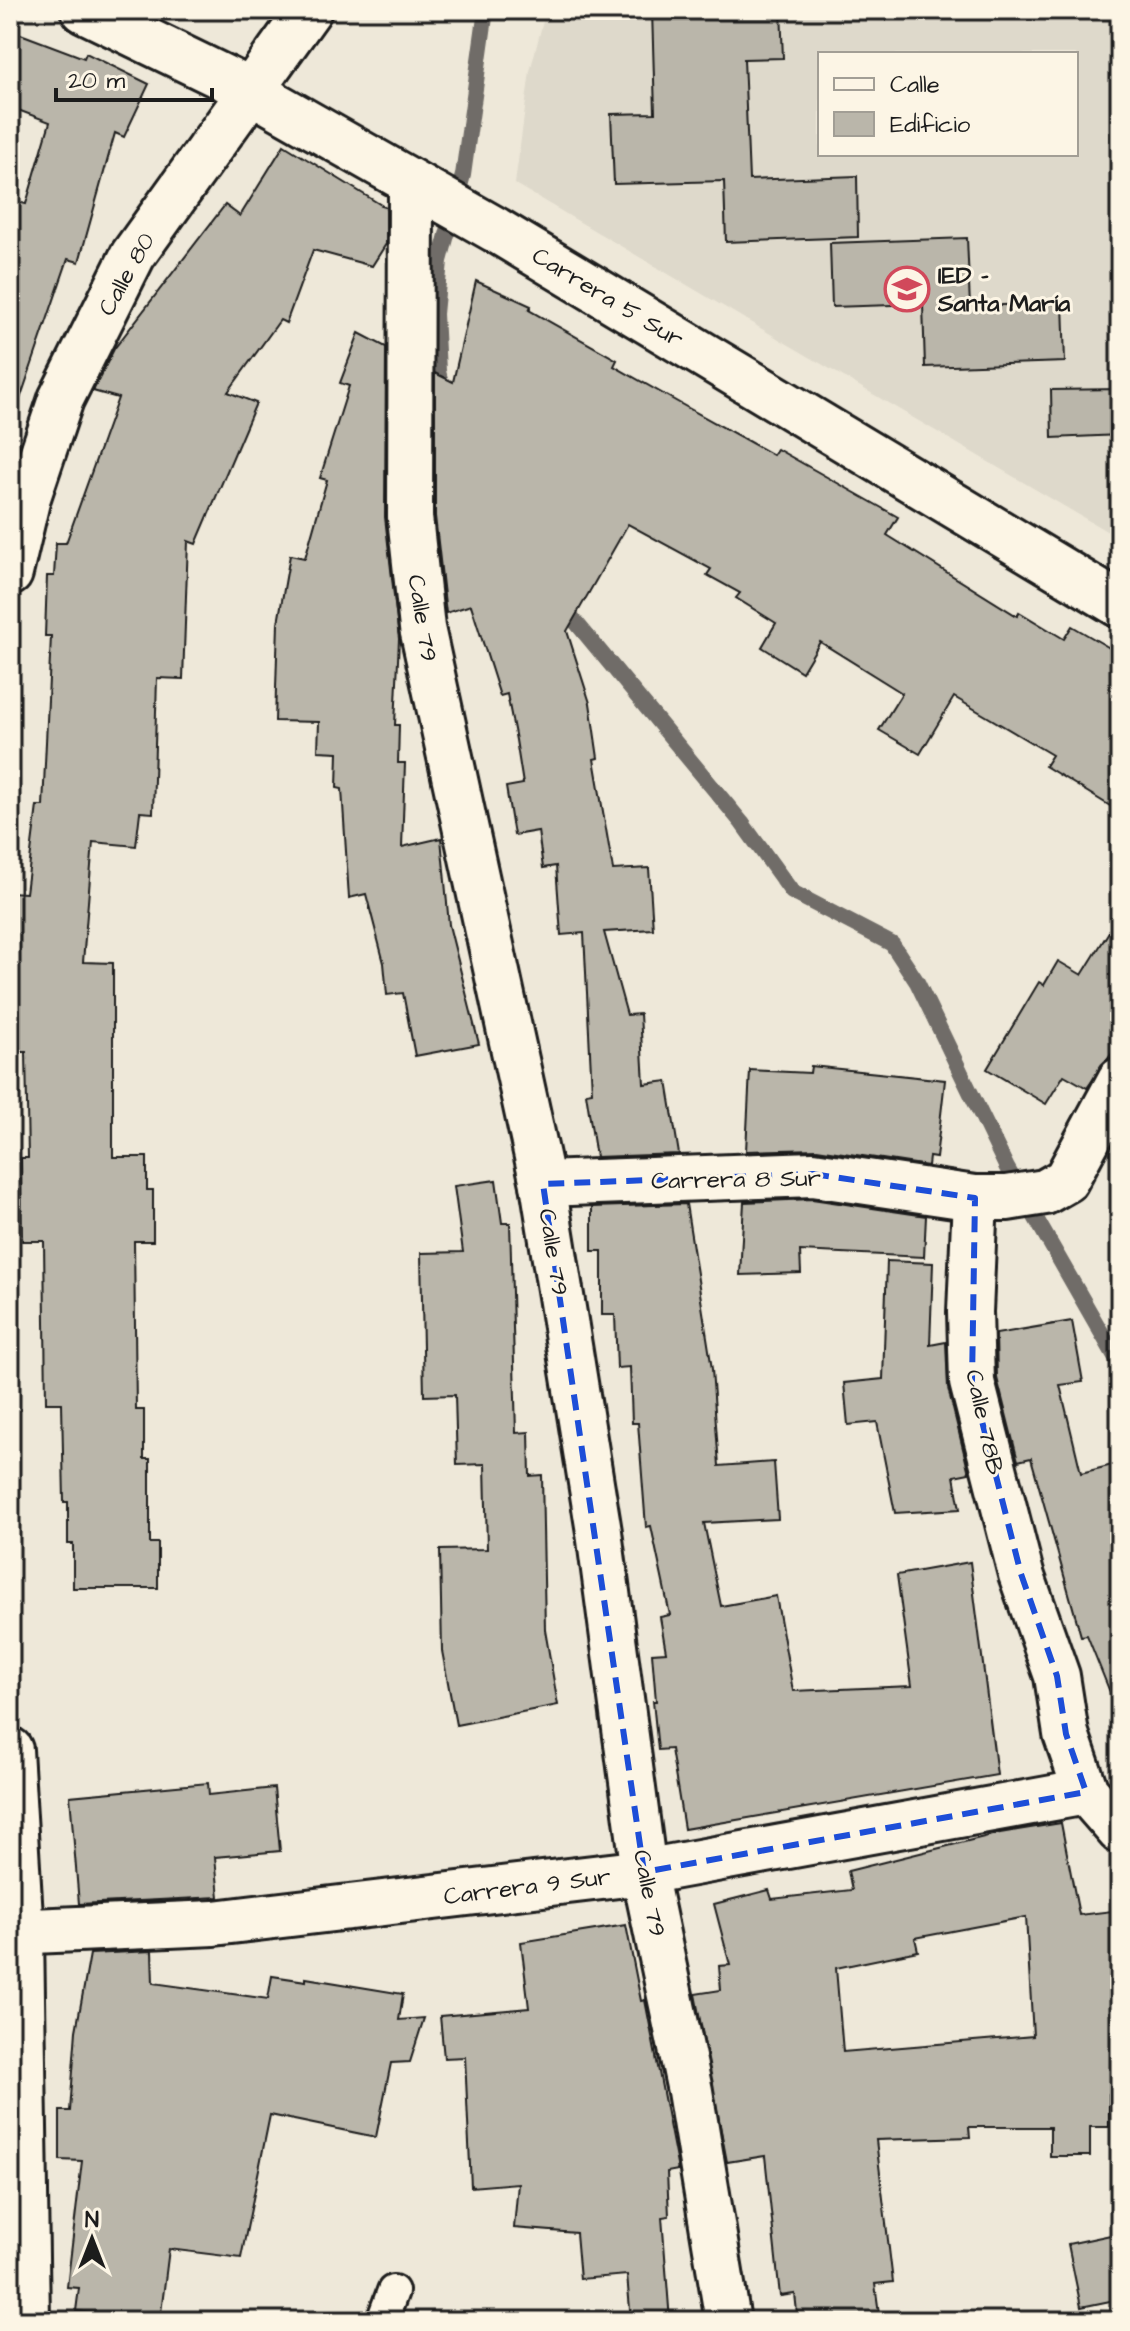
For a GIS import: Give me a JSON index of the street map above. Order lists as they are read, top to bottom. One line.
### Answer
{"streets":{"street":["Calle 80","Carrera 5 Sur","Calle 79","Carrera 8 Sur","Calle 78B","Carrera 9 Sur"]},"crossings":[["Calle 80","Carrera 5 Sur"],["Carrera 5 Sur","Calle 79"],["Calle 79","Carrera 8 Sur"],["Calle 79","Carrera 9 Sur"],["Carrera 8 Sur","Calle 78B"],["Calle 78B","Carrera 9 Sur"]],"places":{"school or university":["IED - Santa María"]},"legend":["Calle","Edificio"],"scale_bar":"20 m","north":"top"}
